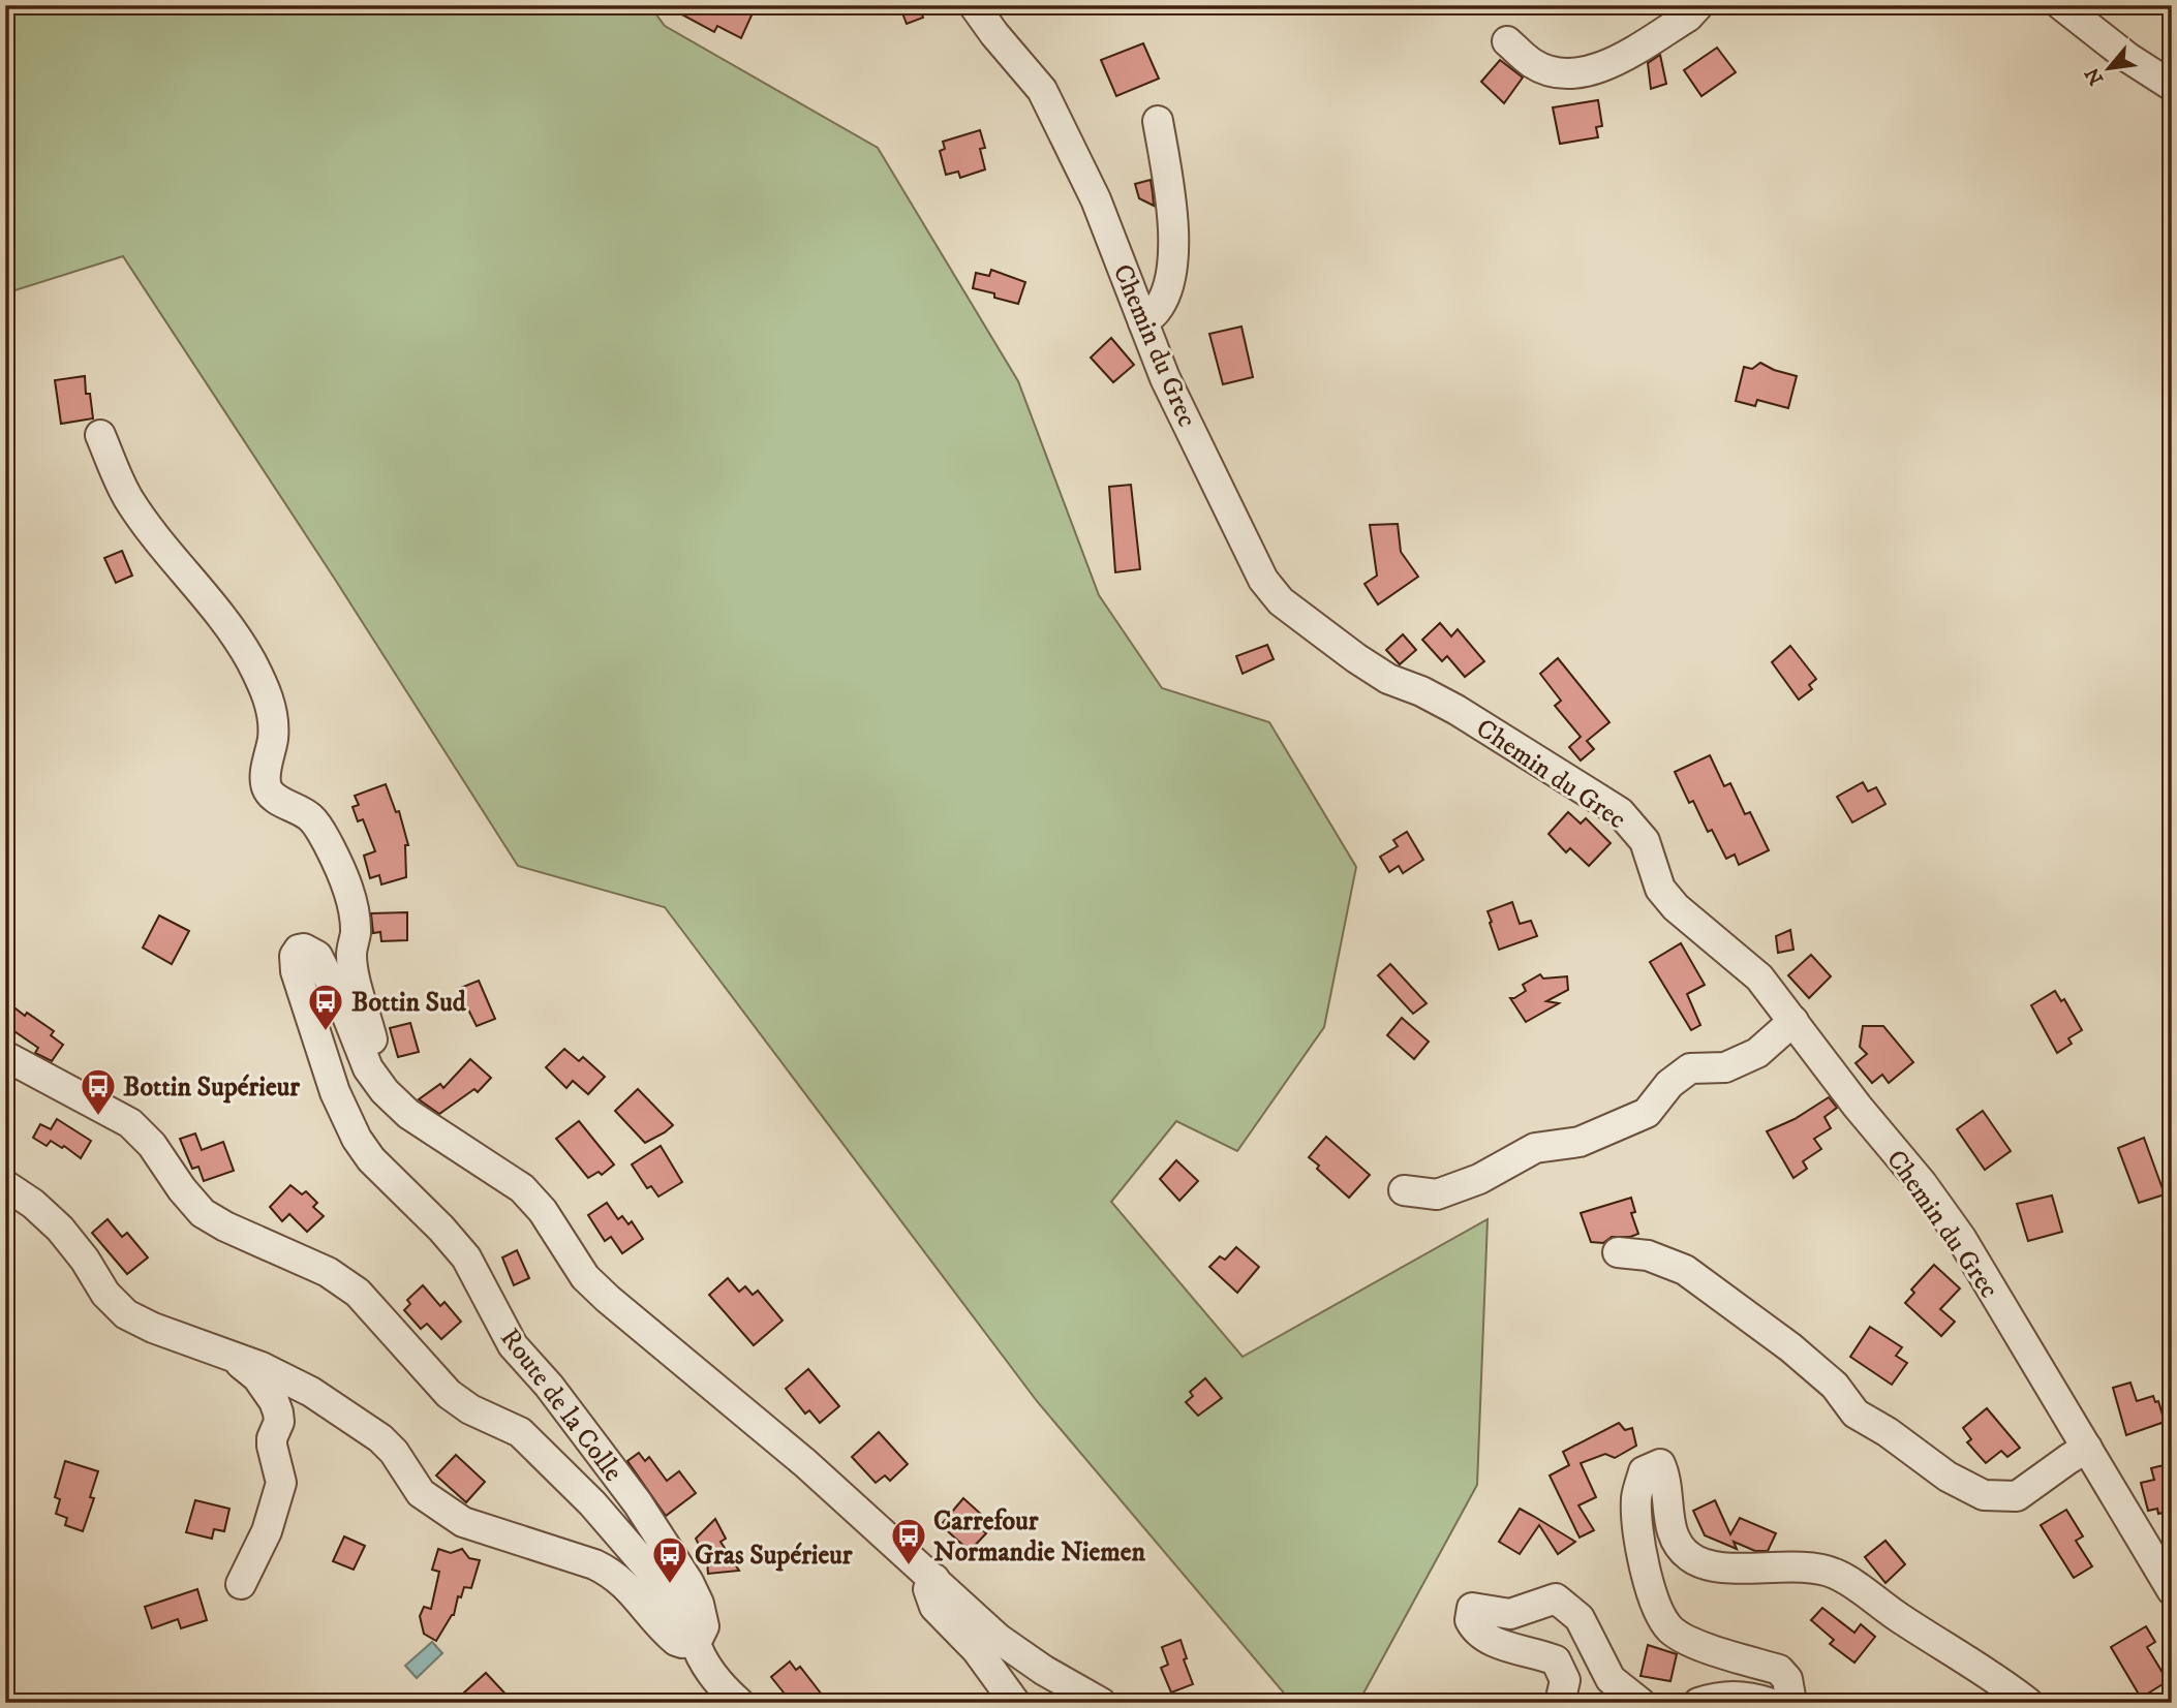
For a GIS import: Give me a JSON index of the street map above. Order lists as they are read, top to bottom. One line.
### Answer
{"streets":{"street":["Chemin du Grec","Route de la Colle"]},"places":{"bus stop":["Bottin Sud","Bottin Supérieur","Carrefour Normandie Niemen","Gras Supérieur"]},"north":"bottom left"}
